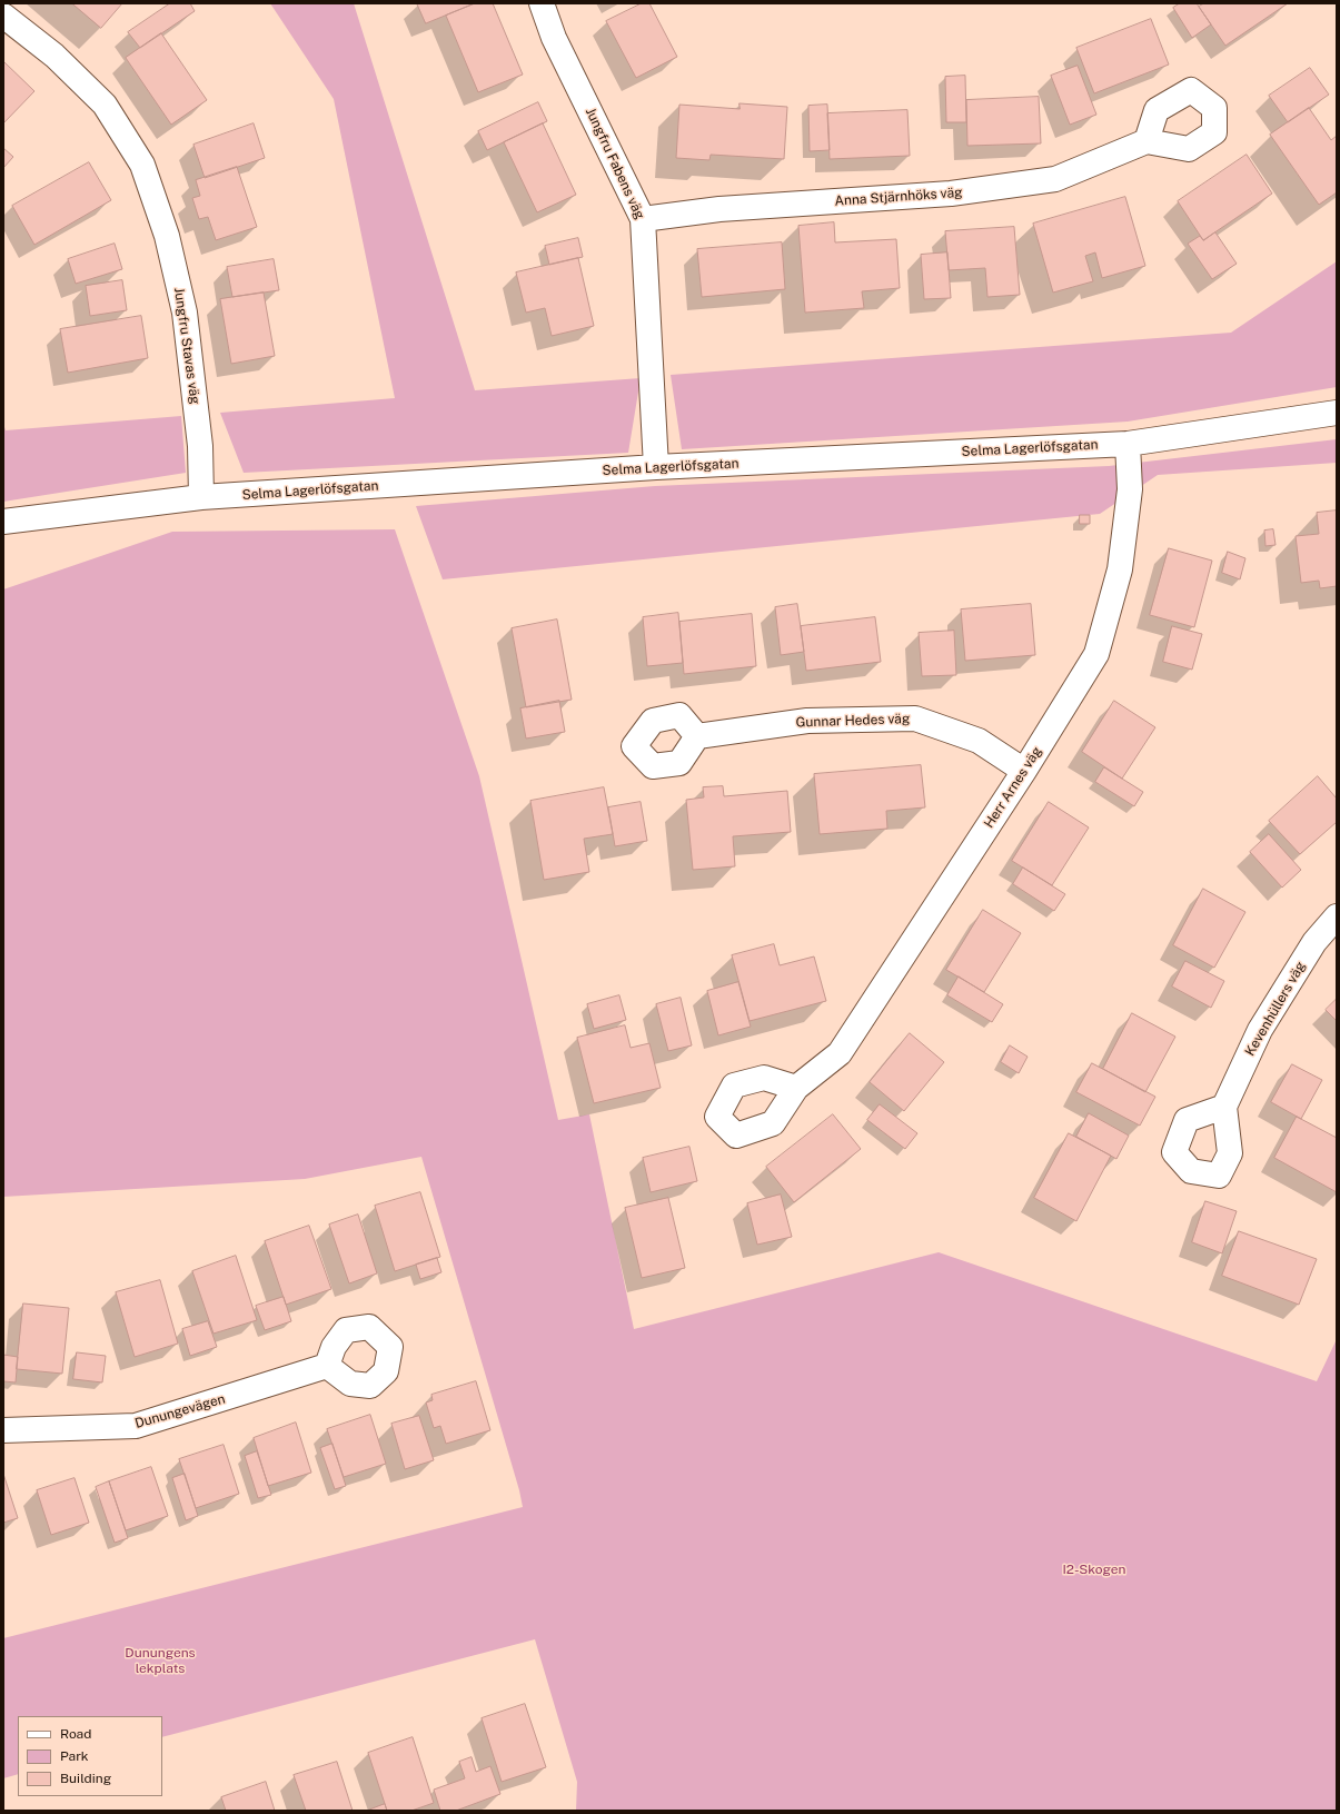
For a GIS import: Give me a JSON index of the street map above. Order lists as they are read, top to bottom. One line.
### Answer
{"streets":{"street":["Jungfru Fabens väg","Anna Stjärnhöks väg","Jungfru Stavas väg","Selma Lagerlöfsgatan","Gunnar Hedes väg","Herr Arnes väg","Kevenhüllers väg","Dunungevägen"]},"crossings":[["Jungfru Fabens väg","Anna Stjärnhöks väg"],["Jungfru Fabens väg","Selma Lagerlöfsgatan"],["Jungfru Stavas väg","Selma Lagerlöfsgatan"],["Selma Lagerlöfsgatan","Herr Arnes väg"],["Gunnar Hedes väg","Herr Arnes väg"]],"parks":["I2-Skogen","Dunungens lekplats"],"legend":["Road","Park","Building"]}
